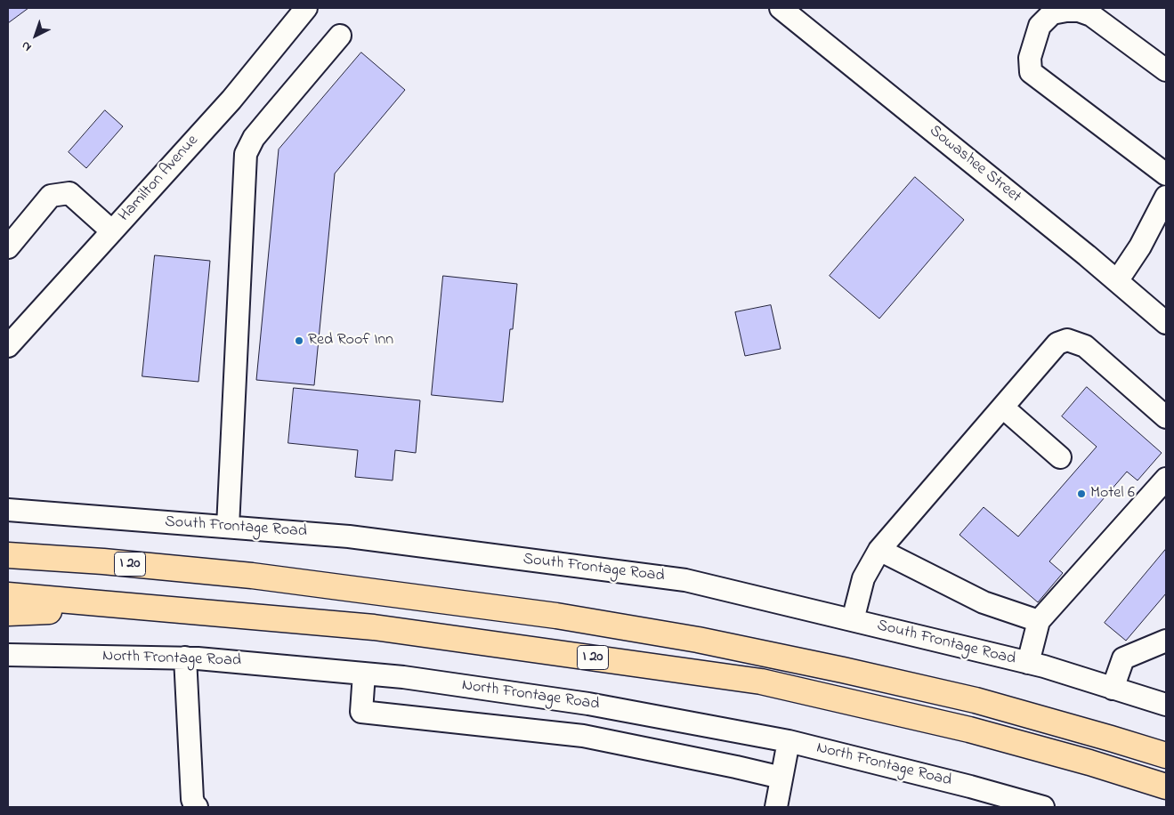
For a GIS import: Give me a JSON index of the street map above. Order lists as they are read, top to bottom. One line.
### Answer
{"streets":{"highway":["I 20"],"street":["Sowashee Street","Hamilton Avenue","South Frontage Road","North Frontage Road"]},"places":["Red Roof Inn","Motel 6"],"north":"bottom left"}
